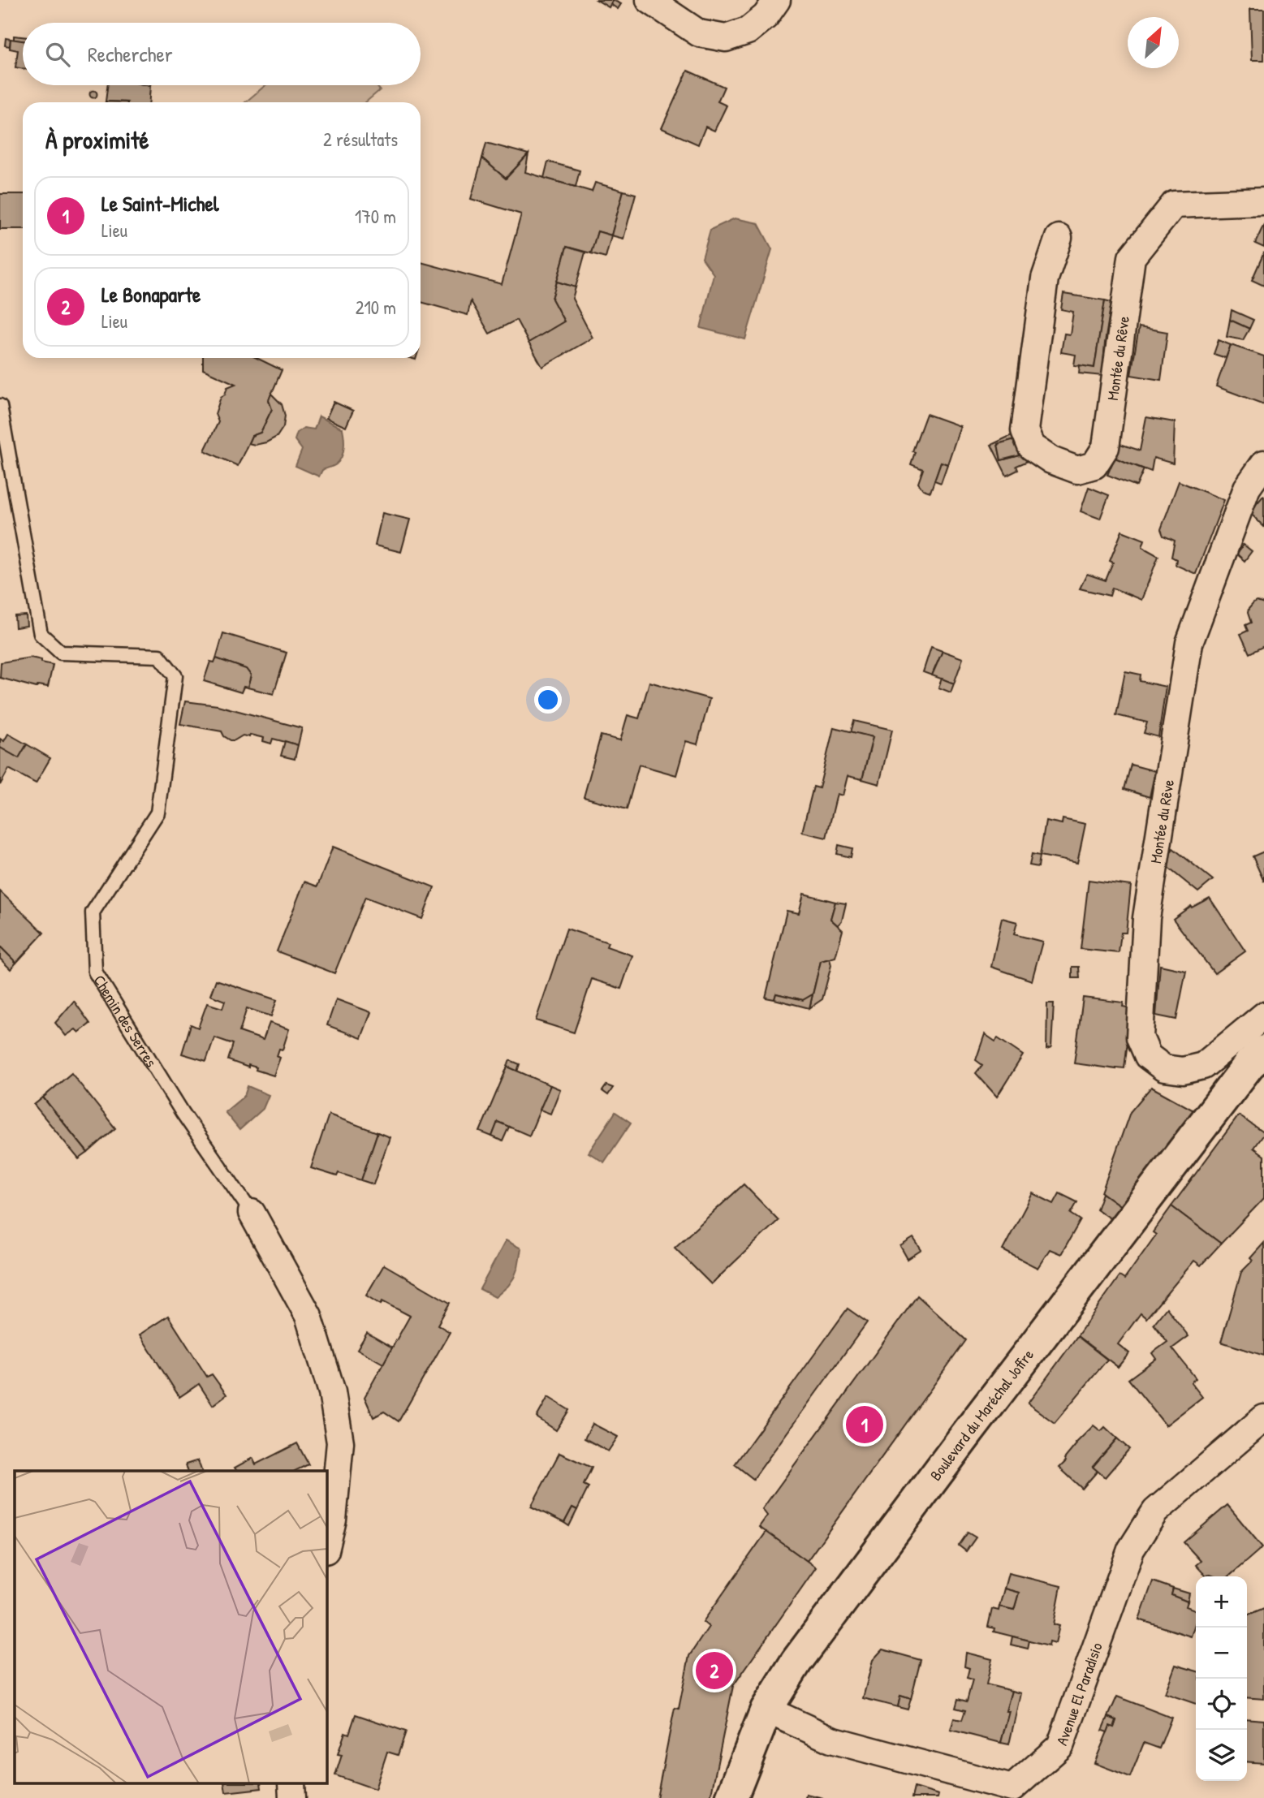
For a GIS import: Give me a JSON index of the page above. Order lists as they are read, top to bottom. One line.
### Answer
{"streets":{"main road":["Boulevard du Maréchal Joffre"],"street":["Montée du Rêve","Chemin des Serres","Avenue El Paradisio"]},"crossings":[["Boulevard du Maréchal Joffre","Avenue El Paradisio"]],"north":"top right","page":{"search":"Rechercher","heading":["À proximité","2 résultats"],"list":[{"mark":"1","name":"Le Saint-Michel","note":"Lieu","value":"170 m"},{"mark":"2","name":"Le Bonaparte","note":"Lieu","value":"210 m"}],"pins":["1","2"],"map_buttons":["+","−"]}}
